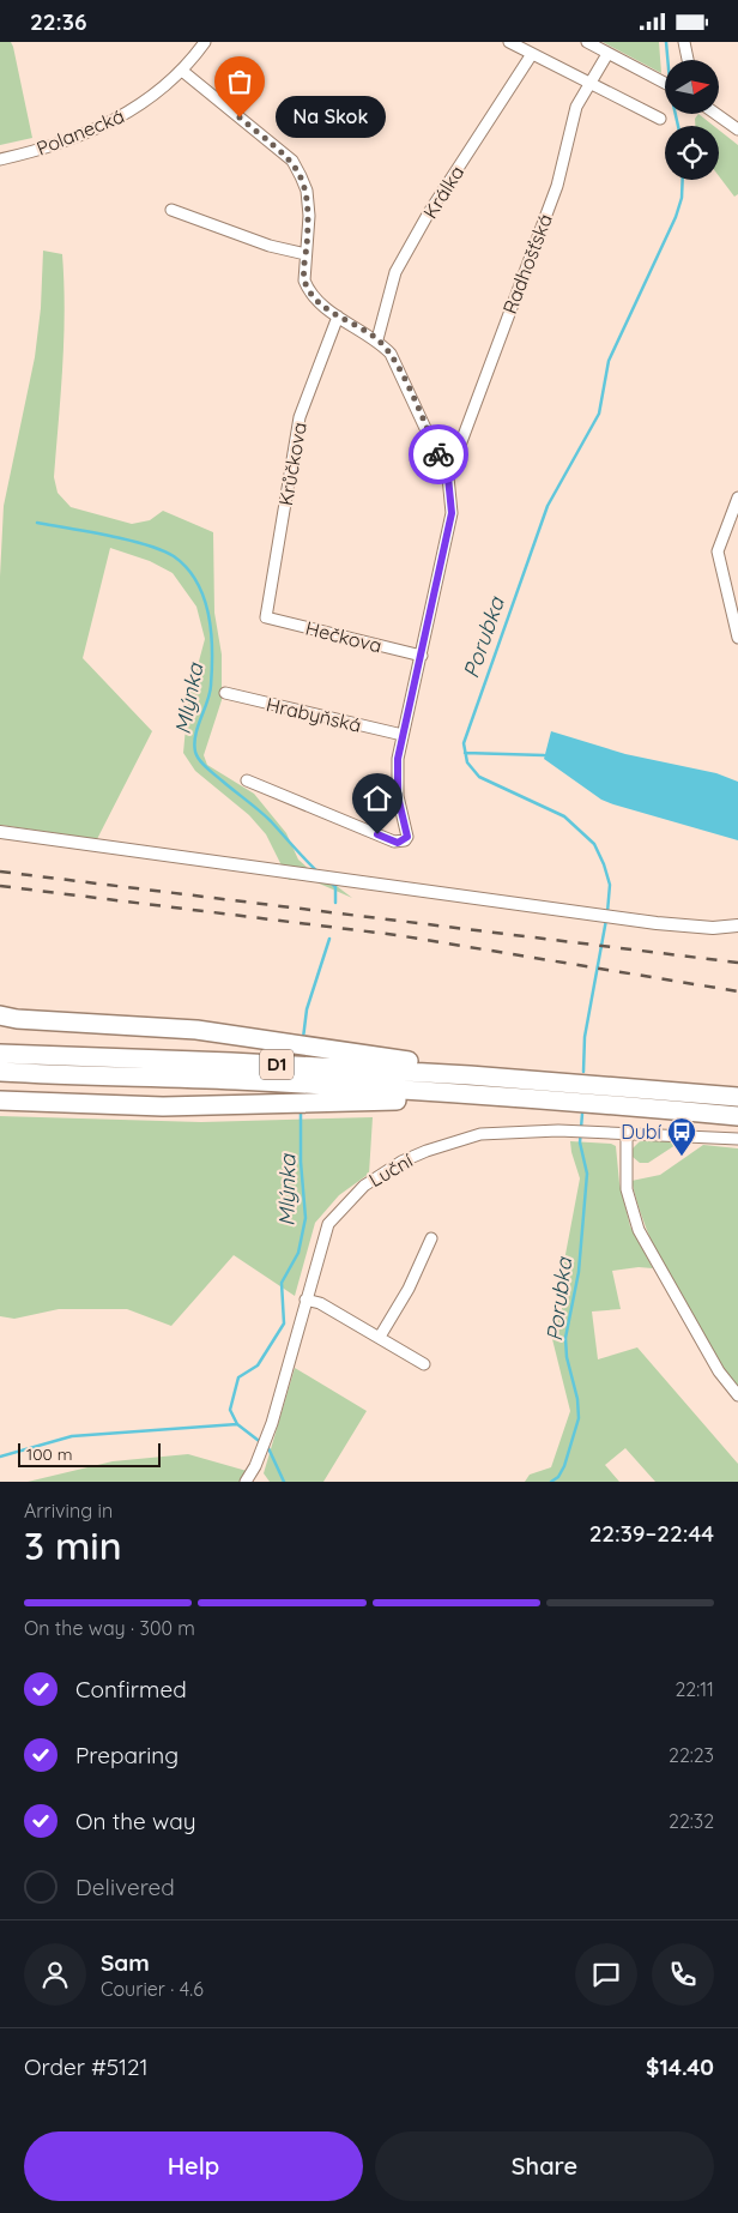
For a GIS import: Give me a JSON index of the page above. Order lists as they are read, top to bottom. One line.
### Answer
{"streets":{"highway":["D1"],"street":["Polanecká","Králka","Radhošťská","Krůčkova","Hečkova","Hrabyňská","Luční"]},"crossings":[["Krůčkova","Hečkova"]],"water":["Porubka","Mlýnka"],"places":{"other":["Na Skok"],"bus stop":["Dubí"]},"scale_bar":"100 m","north":"right","page":{"status":"22:36","bubble":"Na Skok","scale":"100 m","heading":["3 min","Arriving in","22:39–22:44"],"panel":["Sam","Courier · 4.6","Order #5121","$14.40"],"bar":"On the way · 300 m","list":[["Confirmed","22:11"],["Preparing","22:23"],["On the way","22:32"],"Delivered"],"buttons":["Help","Share"]}}
